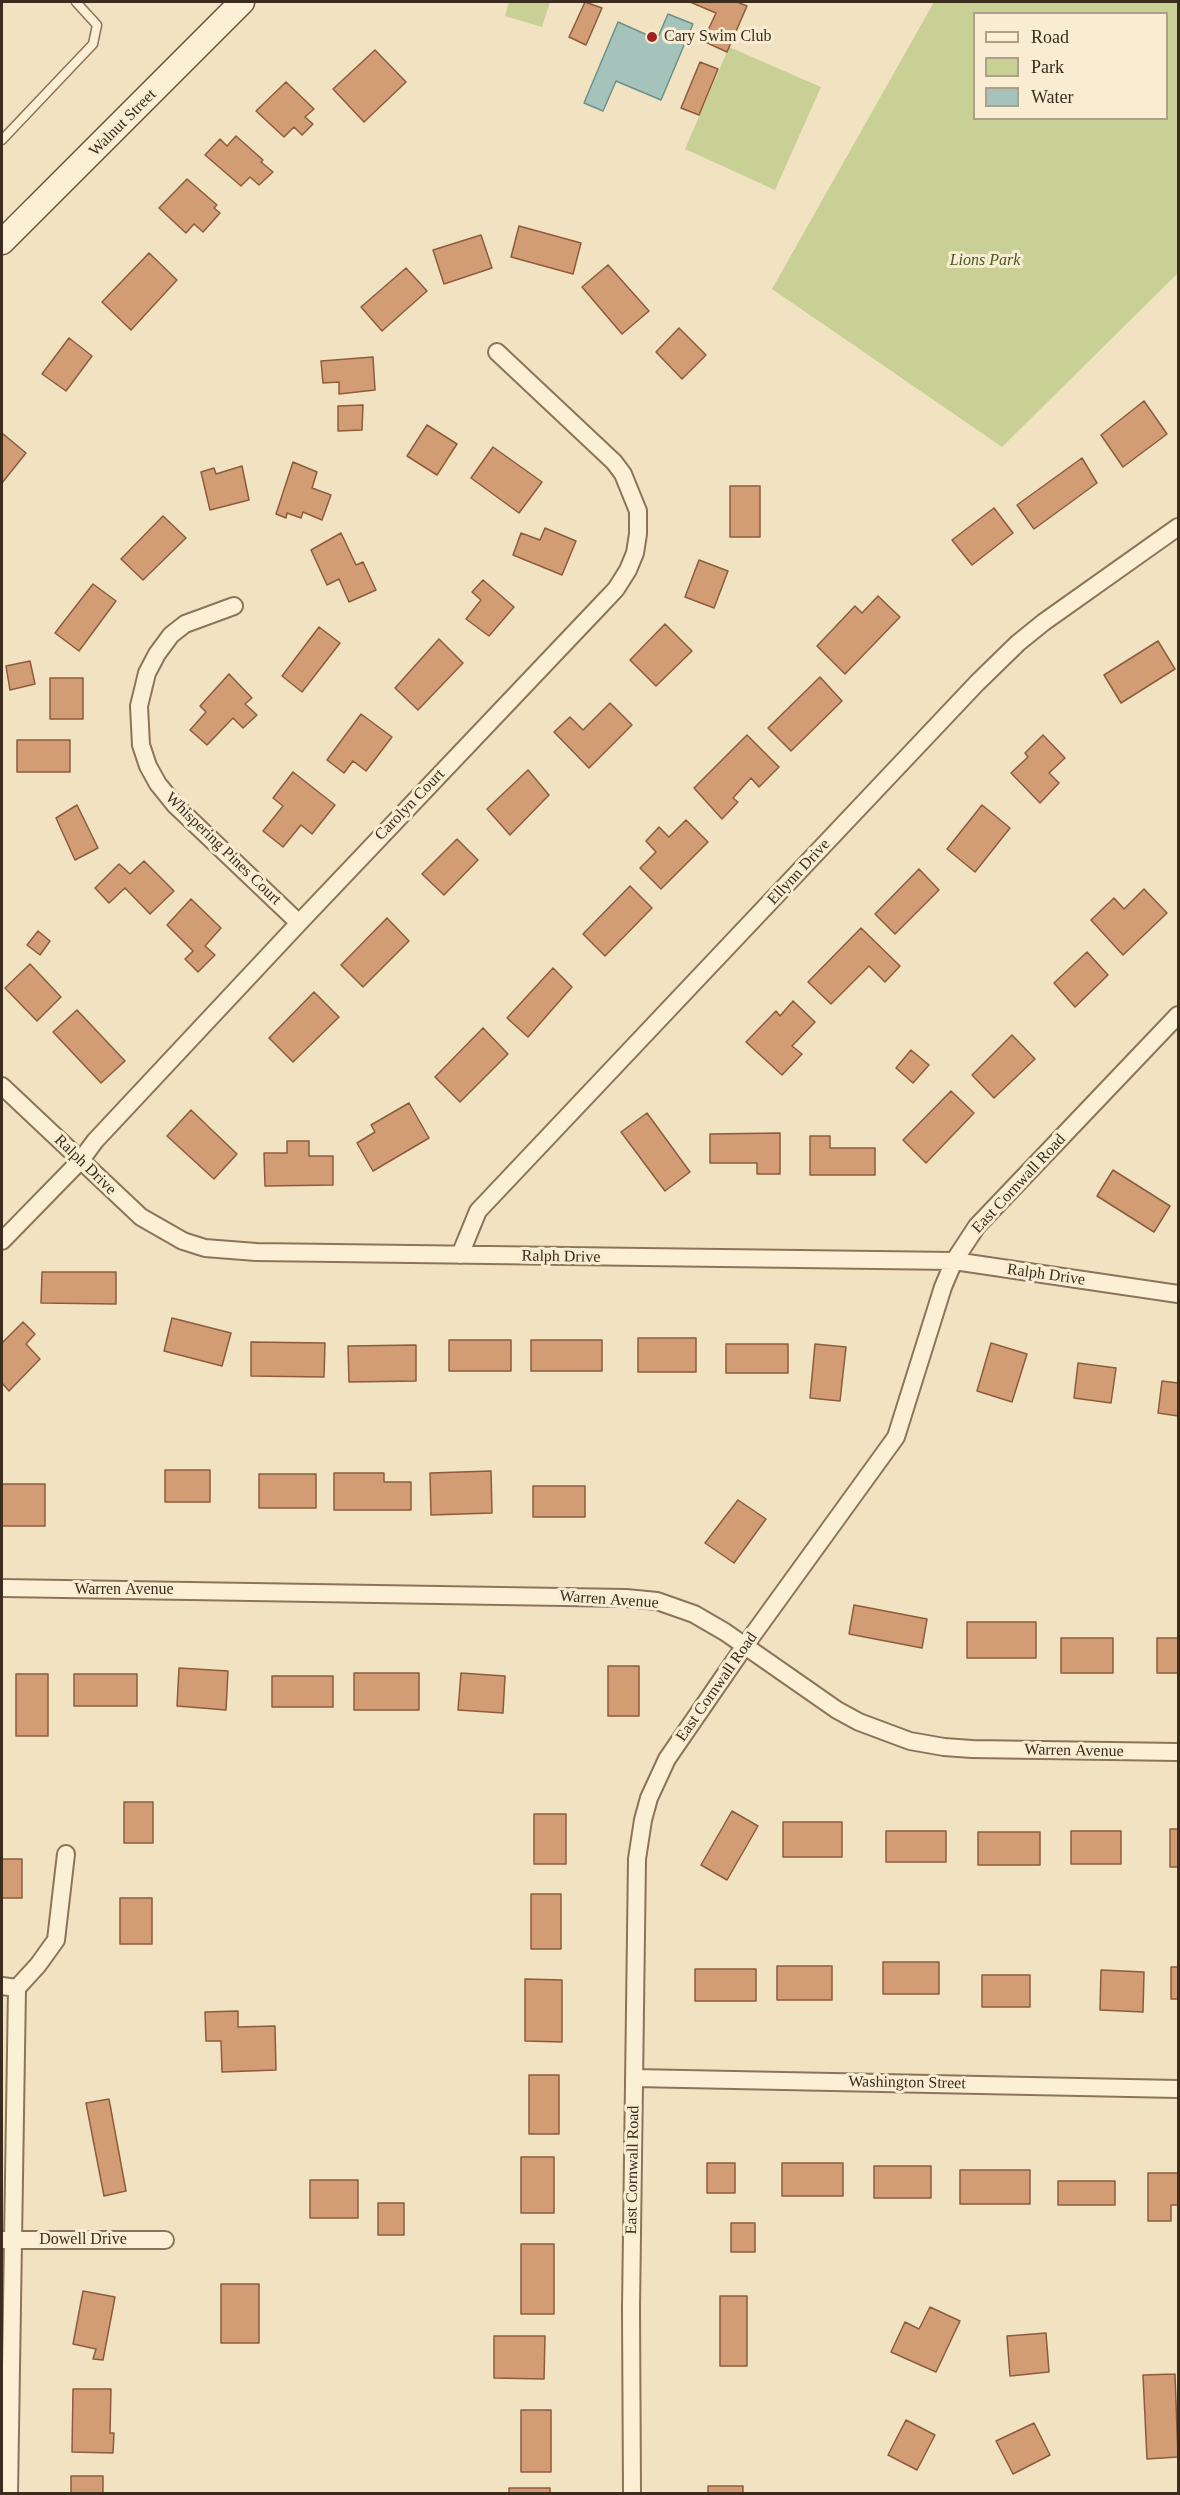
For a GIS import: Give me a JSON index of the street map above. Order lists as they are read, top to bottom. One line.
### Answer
{"streets":{"main road":["Walnut Street"],"street":["Carolyn Court","Whispering Pines Court","Ellynn Drive","Ralph Drive","East Cornwall Road","Warren Avenue","Washington Street","Dowell Drive"]},"crossings":[["Carolyn Court","Whispering Pines Court"],["Carolyn Court","Ralph Drive"],["Ellynn Drive","Ralph Drive"],["Ralph Drive","East Cornwall Road"],["East Cornwall Road","Warren Avenue"],["East Cornwall Road","Washington Street"]],"parks":["Lions Park"],"places":["Cary Swim Club"],"legend":["Road","Park","Water"]}
